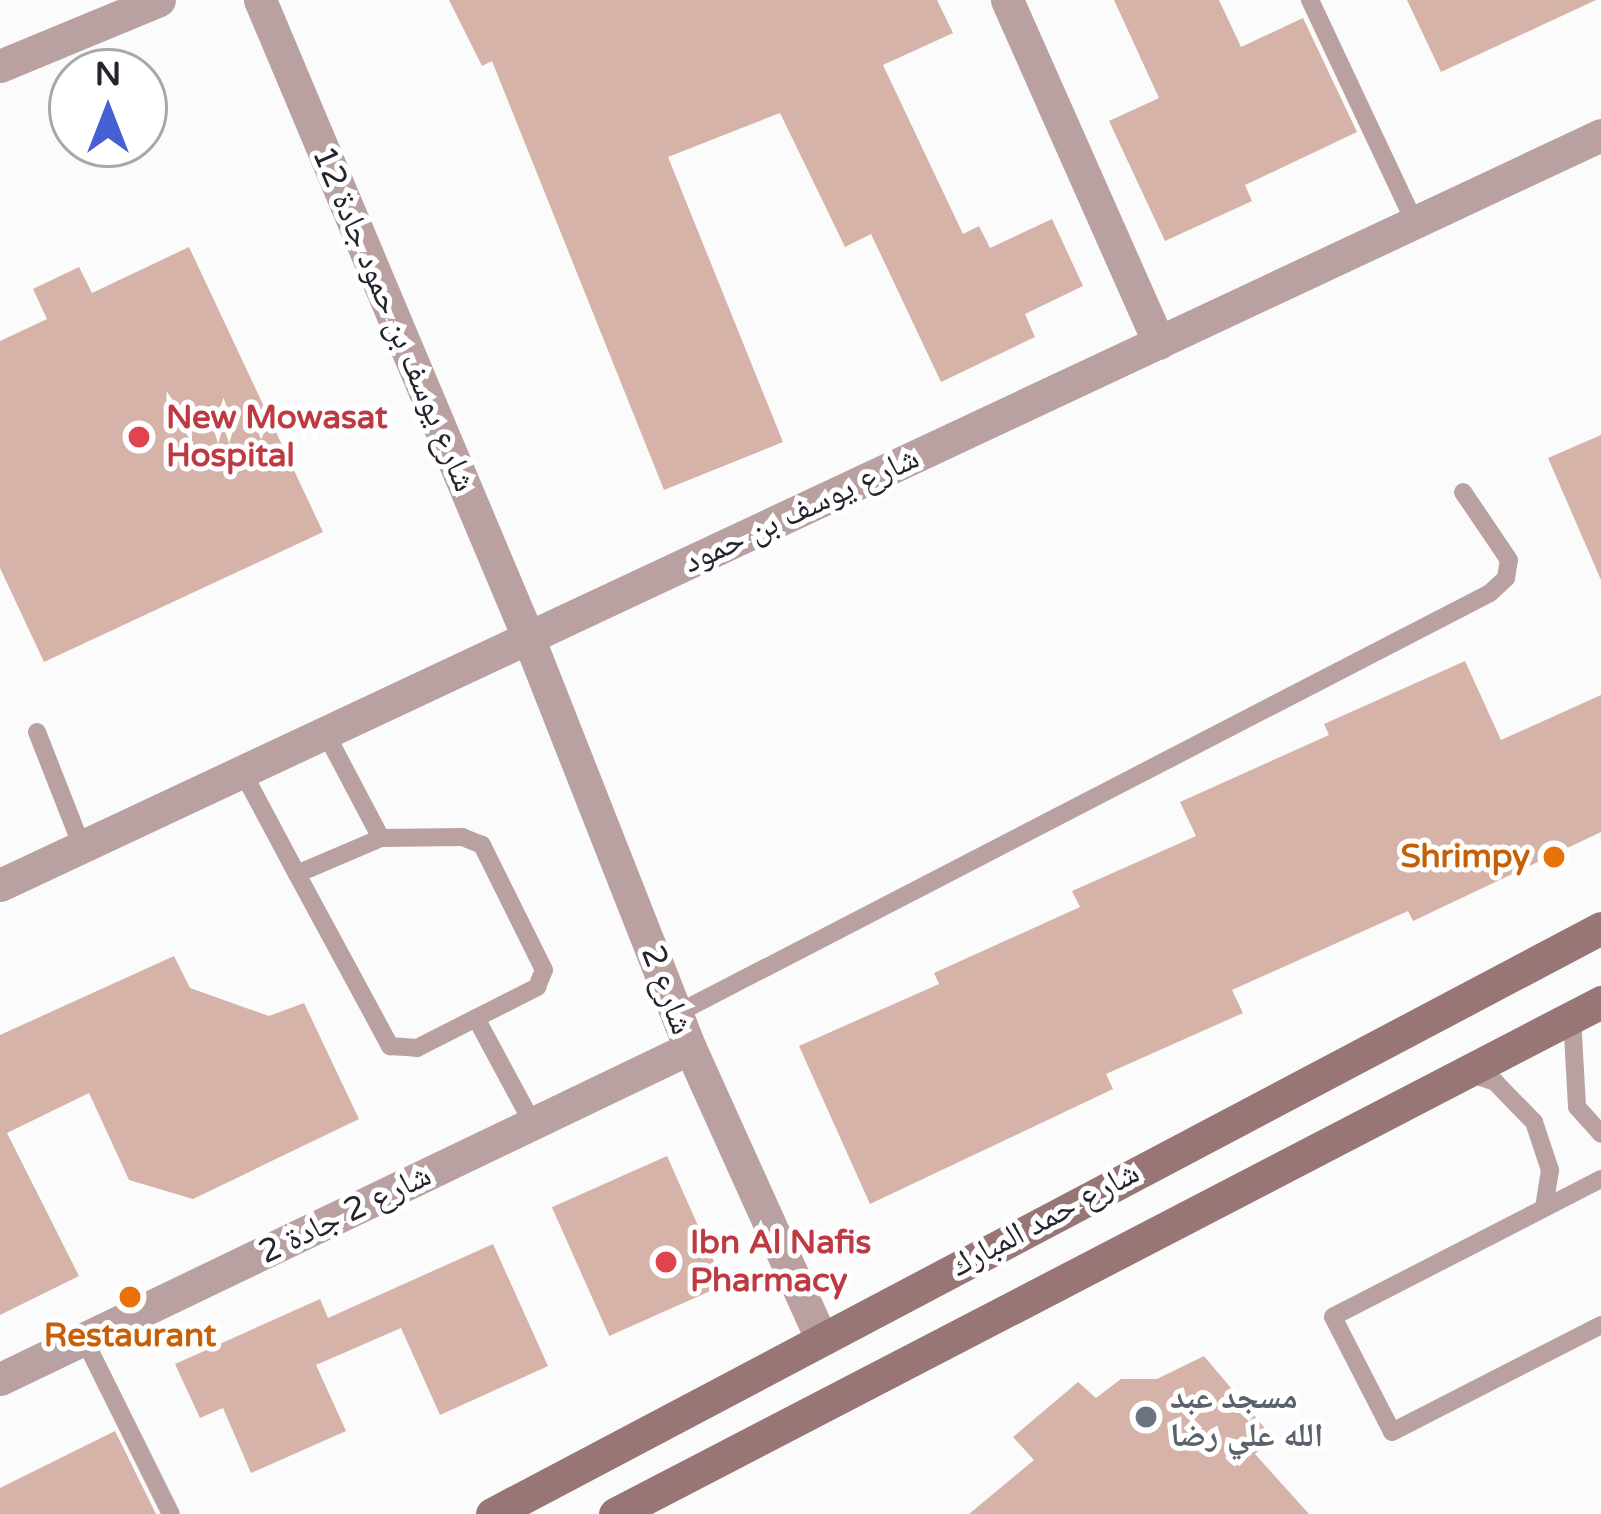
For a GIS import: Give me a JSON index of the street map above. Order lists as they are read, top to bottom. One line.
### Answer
{"streets":{"main road":["شارع حمد المبارك"],"street":["شارع يوسف بن حمود جادة 12","شارع يوسف بن حمود","شارع 2","شارع 2 جادة 2"]},"crossings":[["شارع يوسف بن حمود جادة 12","شارع يوسف بن حمود"],["شارع يوسف بن حمود جادة 12","شارع 2"],["شارع يوسف بن حمود","شارع 2"],["شارع 2","شارع 2 جادة 2"],["شارع 2","شارع حمد المبارك"]],"places":["New Mowasat Hospital","Shrimpy","Ibn Al Nafis Pharmacy","Restaurant","مسجد عبد الله علي رضا"],"north":"top"}
